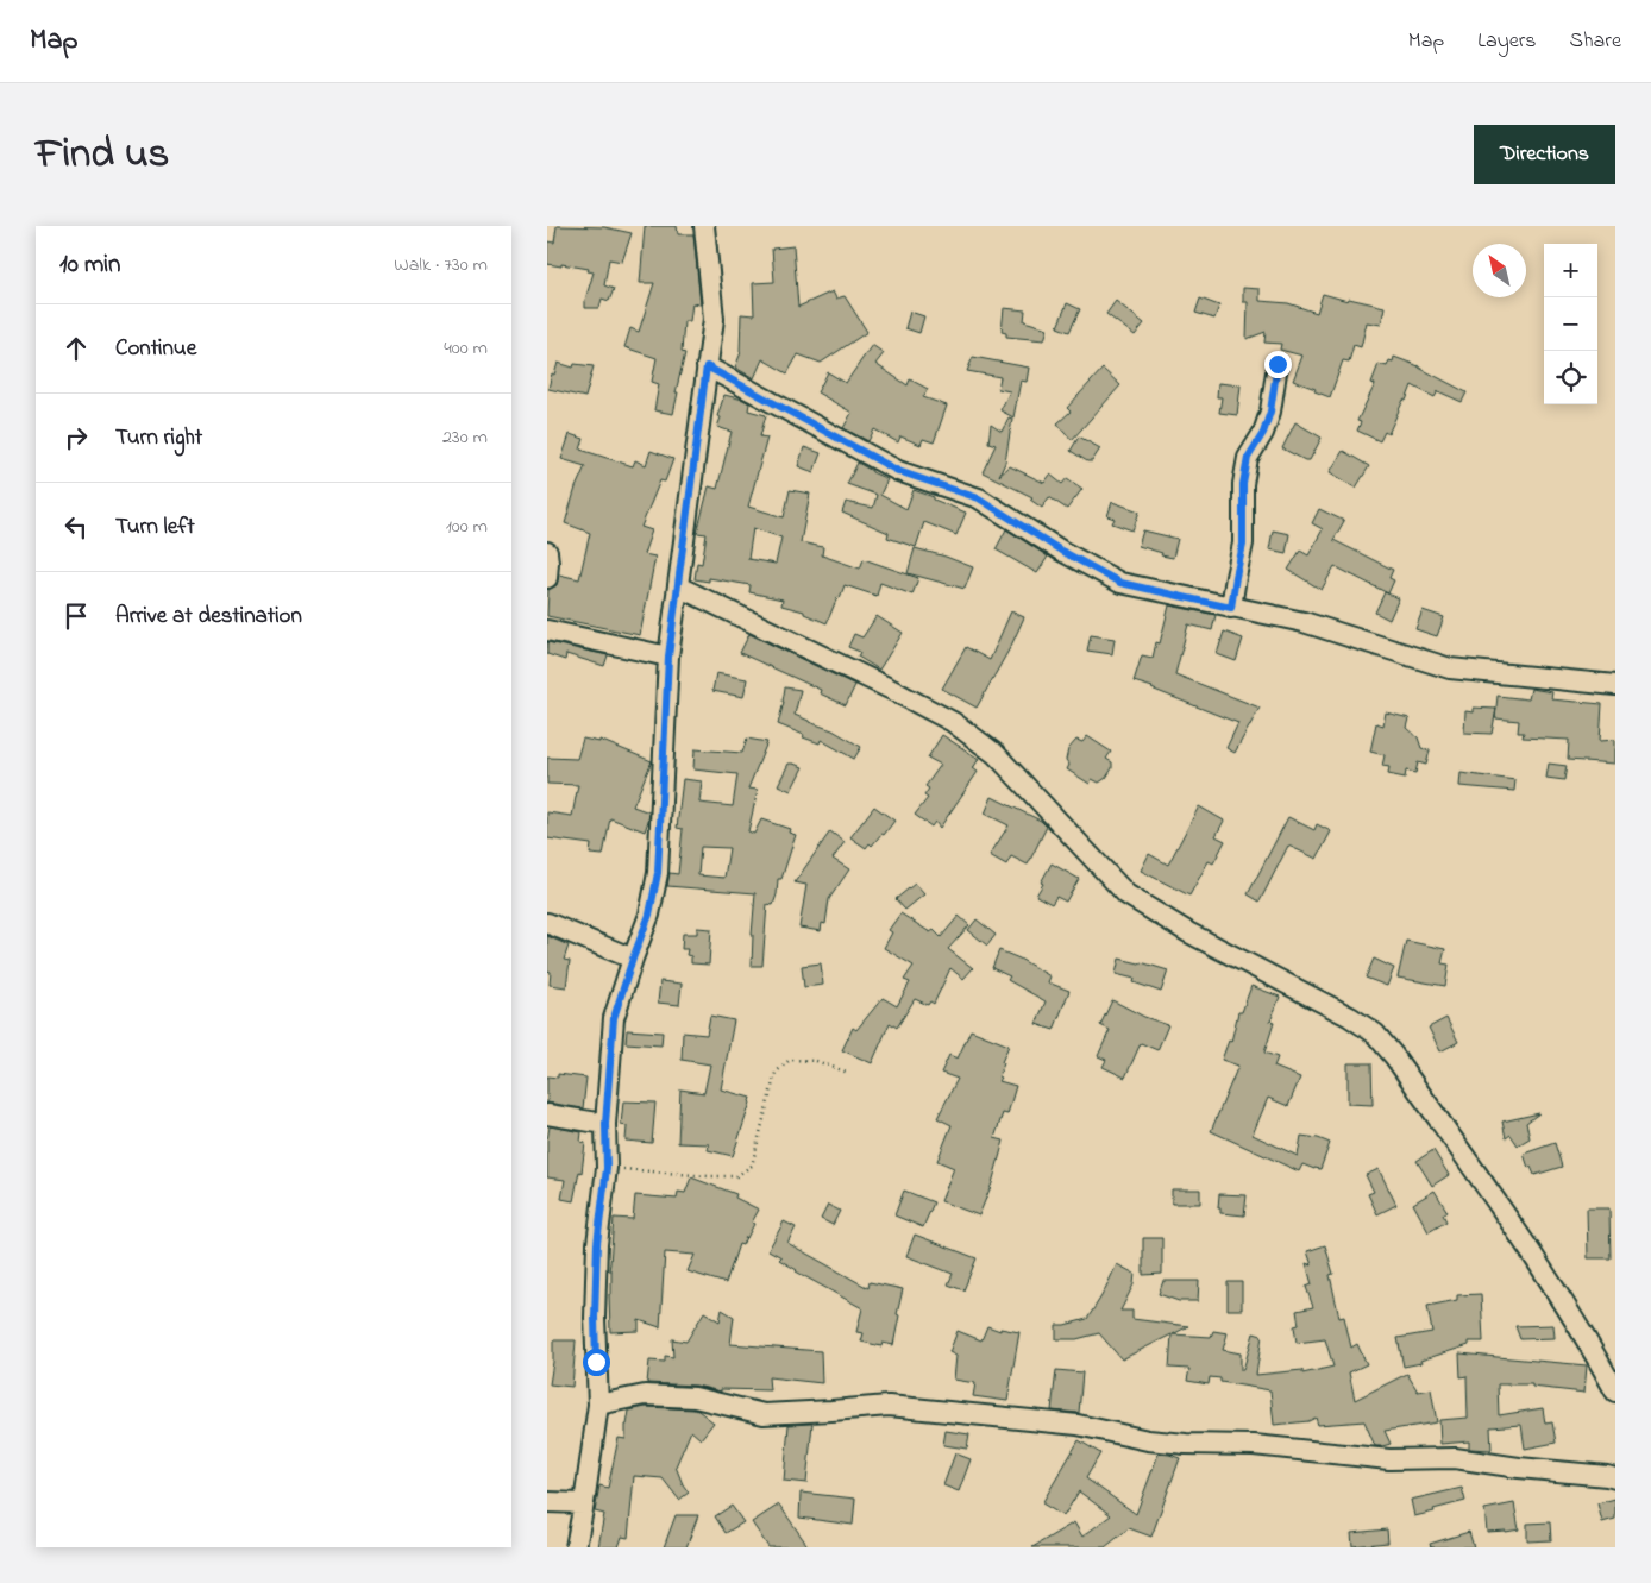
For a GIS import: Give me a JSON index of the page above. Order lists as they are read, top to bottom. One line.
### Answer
{"north":"top left","page":{"header":"Map","nav":["Map","Layers","Share"],"title":"Find us","buttons":"Directions","heading":["10 min","Walk · 730 m"],"map_buttons":["+","−"],"list":[["Continue","400 m"],["Turn right","230 m"],["Turn left","100 m"],"Arrive at destination"]}}
